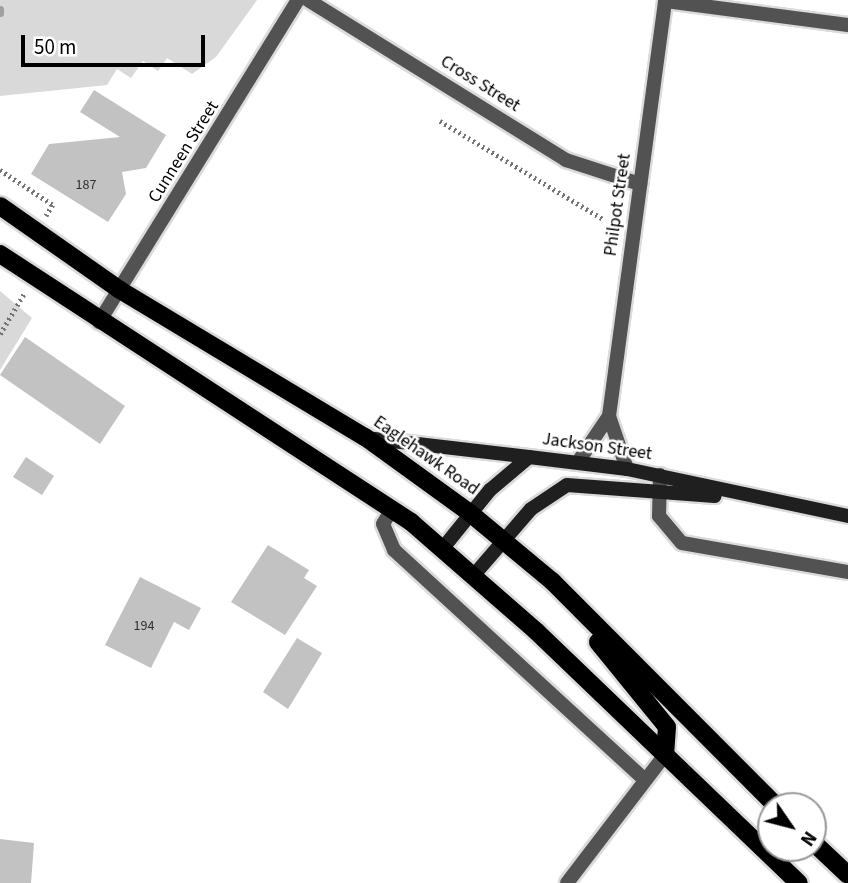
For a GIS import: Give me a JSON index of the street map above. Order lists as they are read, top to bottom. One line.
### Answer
{"streets":{"main road":["Eaglehawk Road"],"street":["Cross Street","Cunneen Street","Philpot Street","Jackson Street"]},"crossings":[["Cross Street","Philpot Street"],["Cunneen Street","Eaglehawk Road"],["Philpot Street","Jackson Street"],["Jackson Street","Eaglehawk Road"]],"house_numbers":["187","194"],"scale_bar":"50 m","north":"bottom right"}
